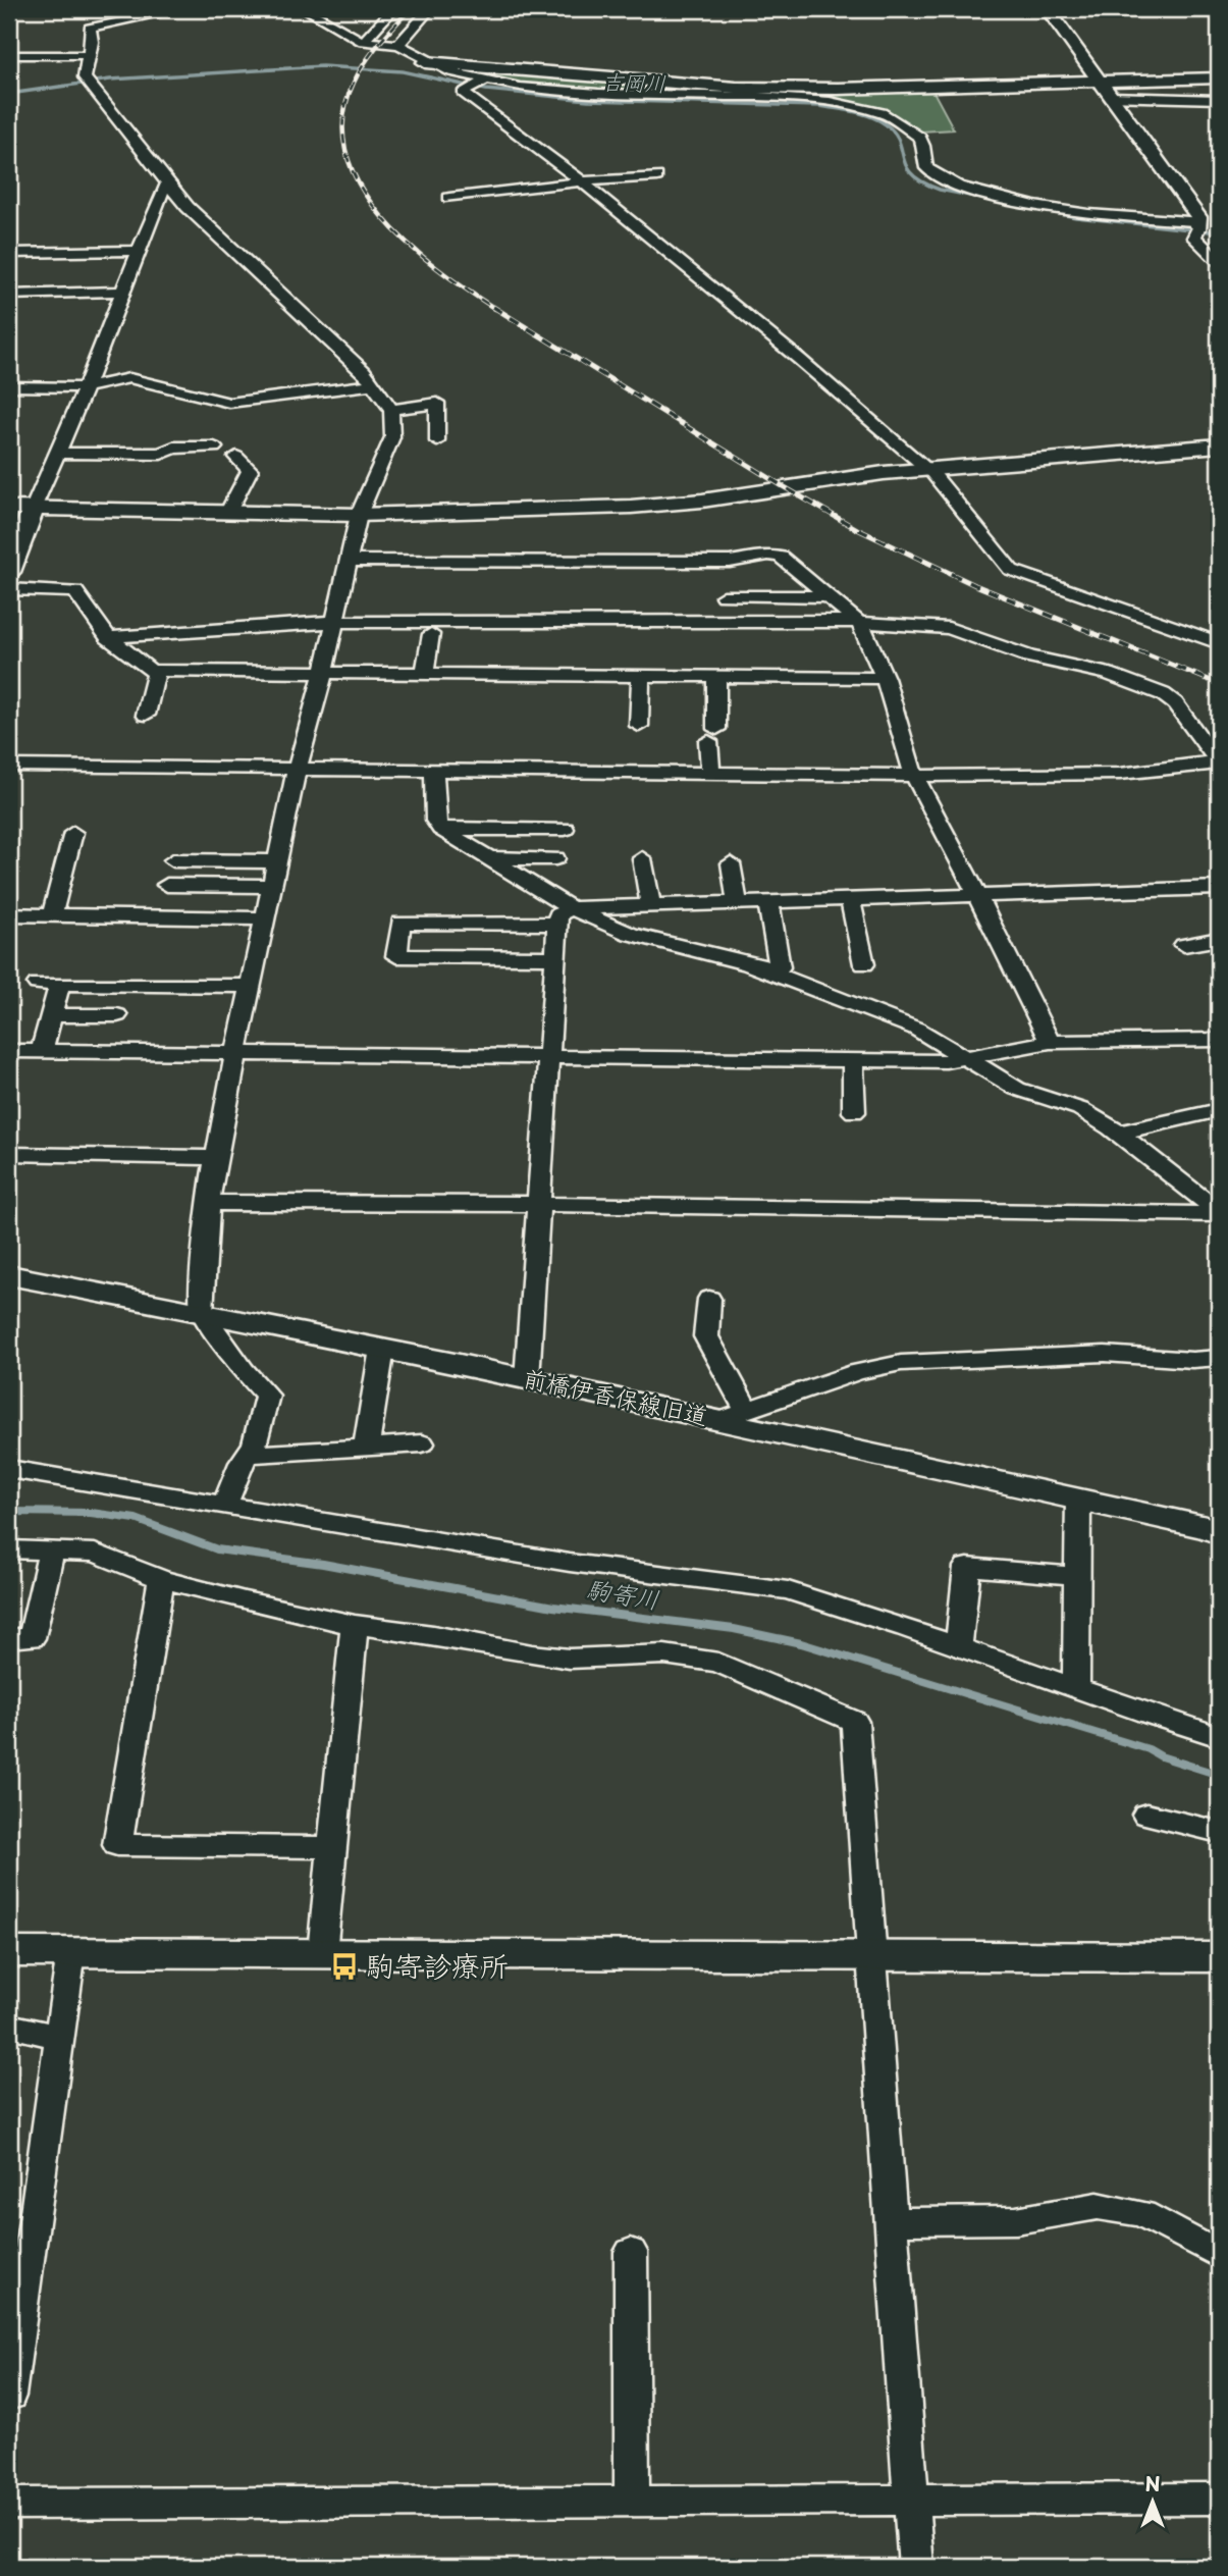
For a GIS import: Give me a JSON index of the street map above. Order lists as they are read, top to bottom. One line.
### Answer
{"streets":{"street":["前橋伊香保線旧道"]},"water":["吉岡川","駒寄川"],"places":{"bus stop":["駒寄診療所"]},"north":"top"}
